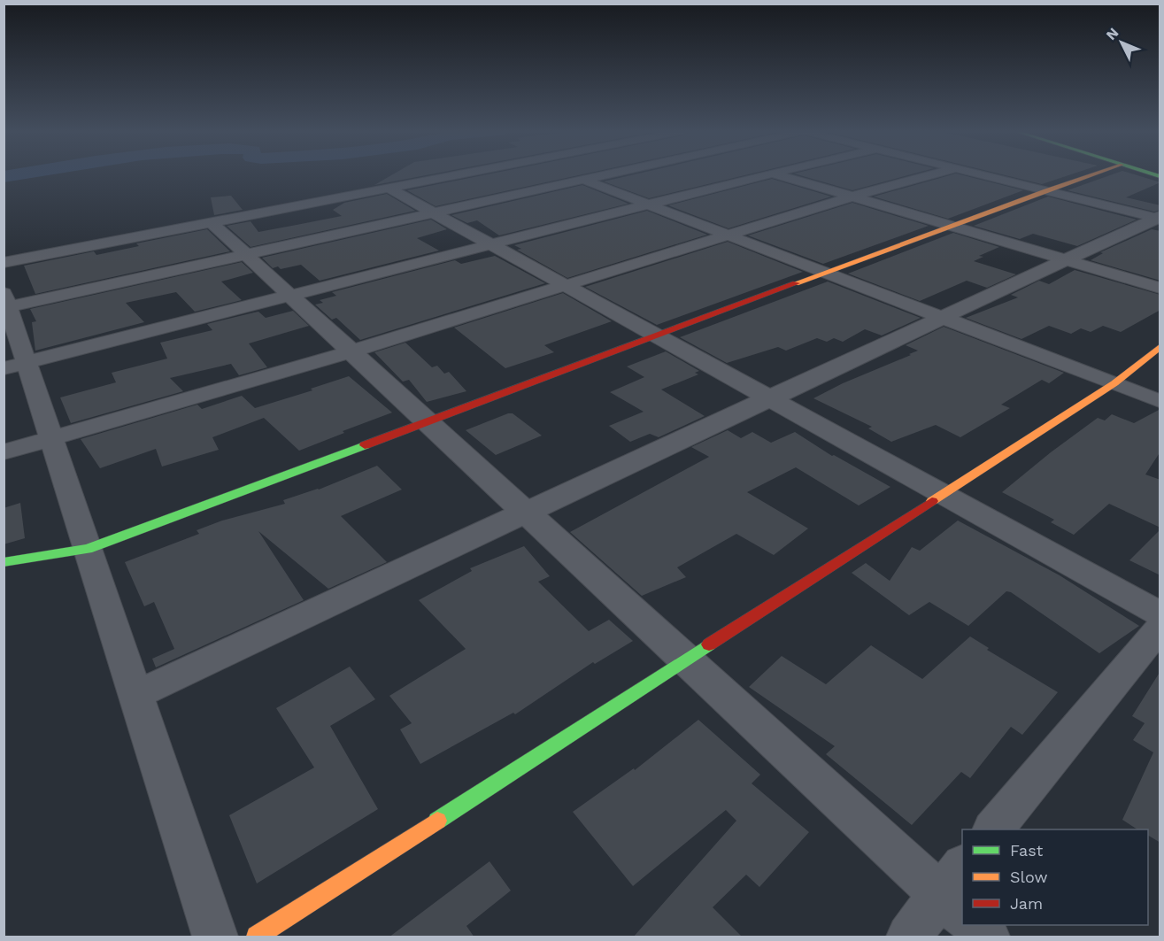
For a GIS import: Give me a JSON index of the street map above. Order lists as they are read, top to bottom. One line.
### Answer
{"legend":["Fast","Slow","Jam"],"north":"top left"}
